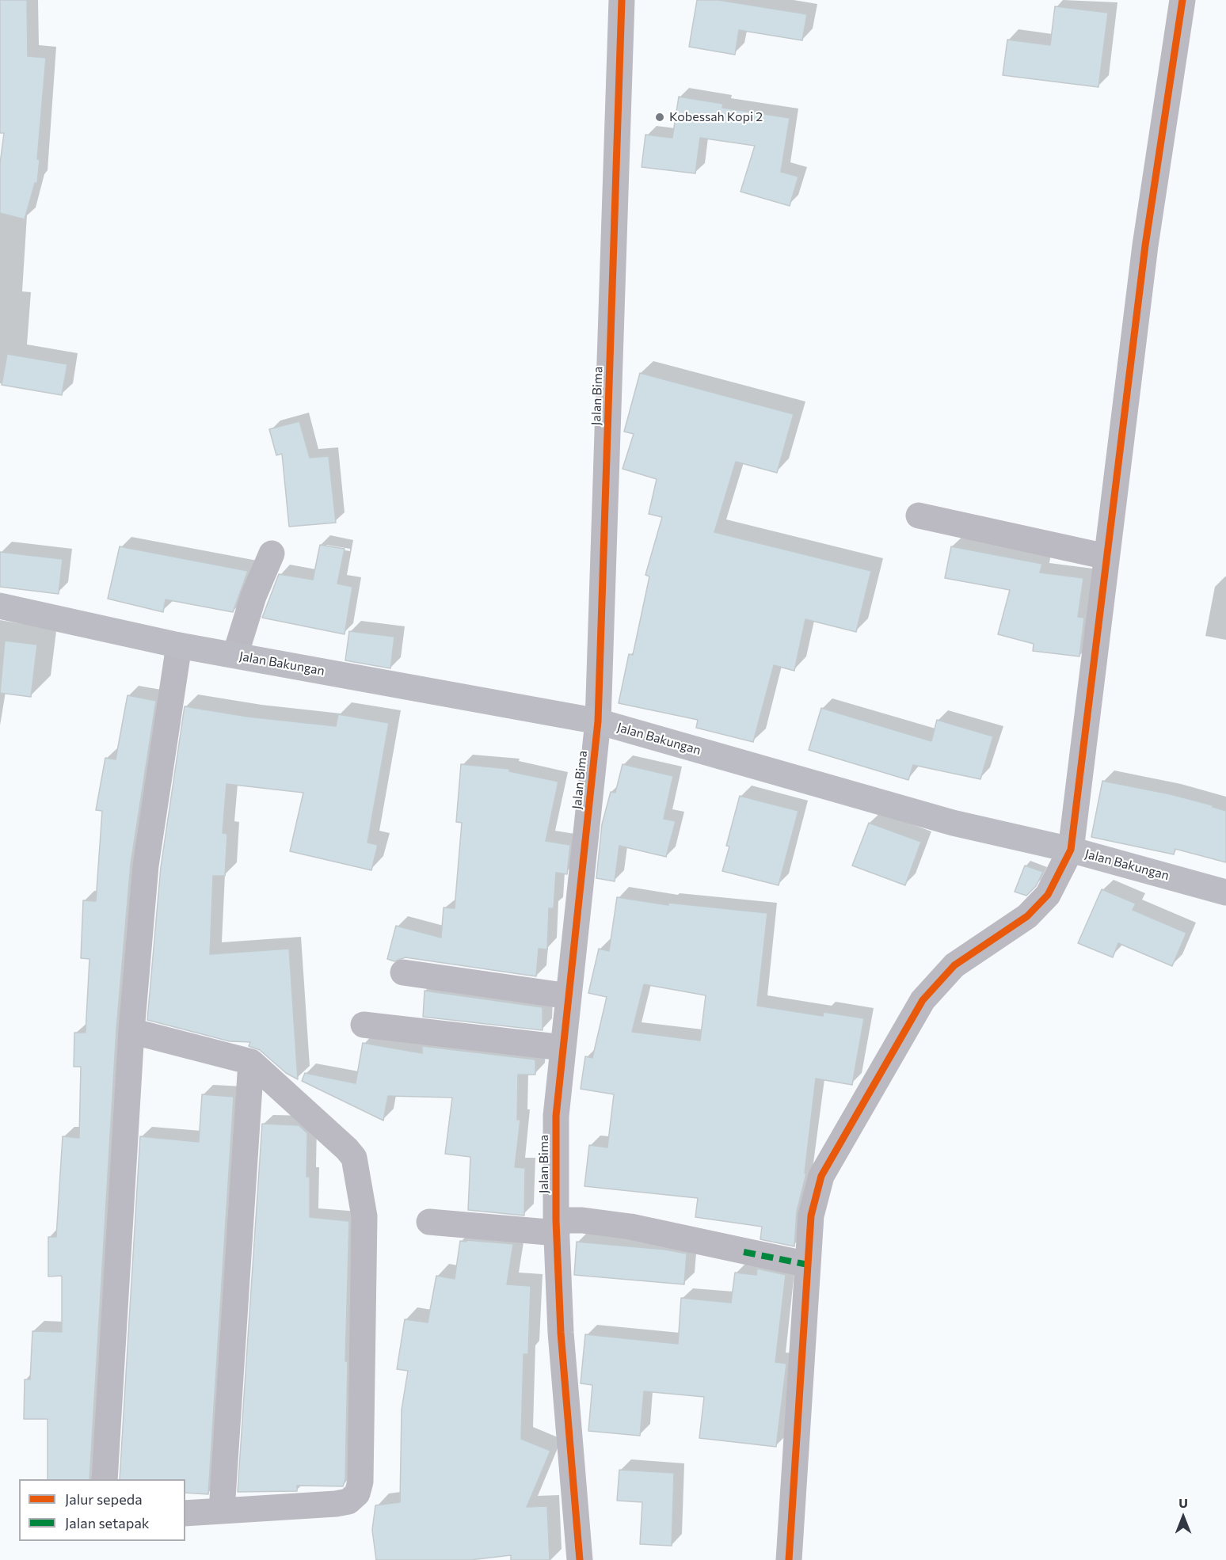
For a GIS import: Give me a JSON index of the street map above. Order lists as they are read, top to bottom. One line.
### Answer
{"streets":{"main road":["Jalan Bakungan"],"street":["Jalan Bima"]},"crossings":[["Jalan Bima","Jalan Bakungan"]],"places":["Kobessah Kopi 2"],"legend":["Jalur sepeda","Jalan setapak"],"north":"top"}
